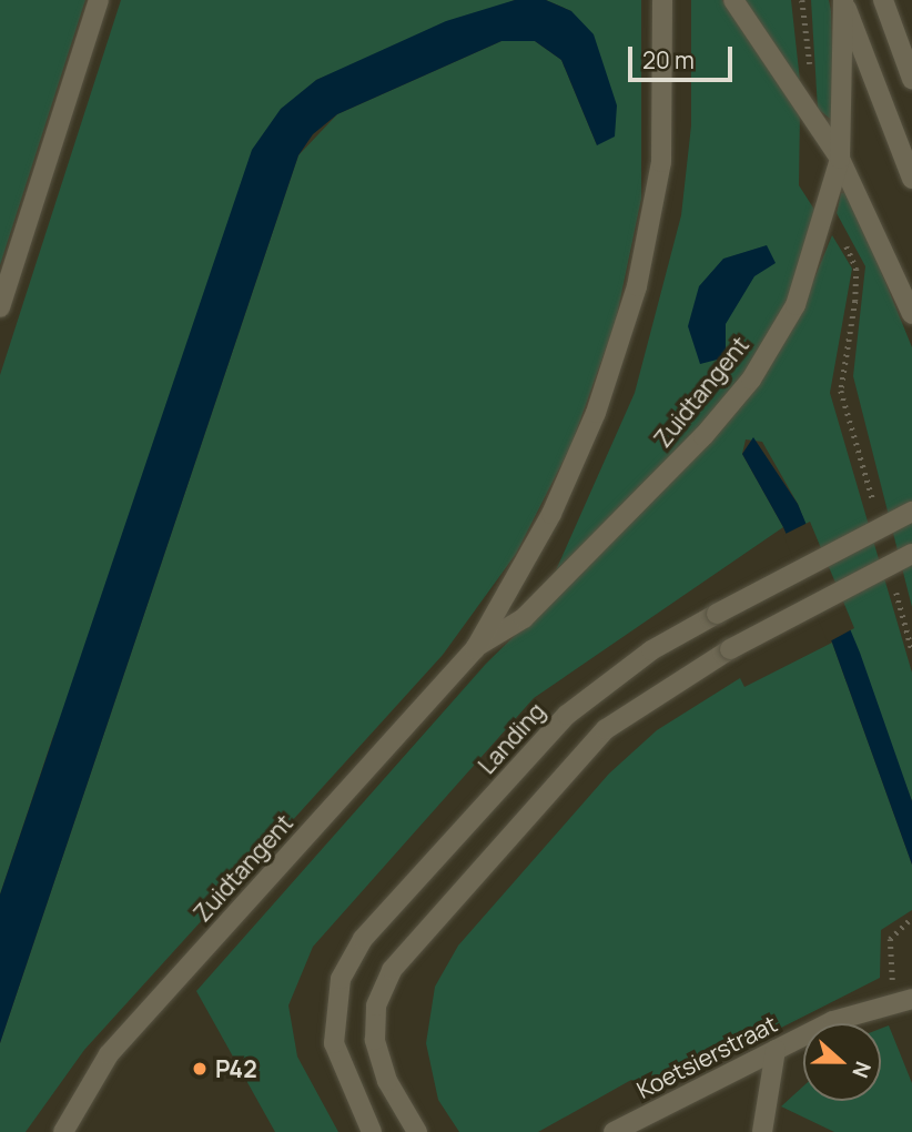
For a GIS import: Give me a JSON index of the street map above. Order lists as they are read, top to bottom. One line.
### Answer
{"streets":{"street":["Zuidtangent","Landing","Koetsierstraat"]},"places":["P42"],"scale_bar":"20 m","north":"right"}
